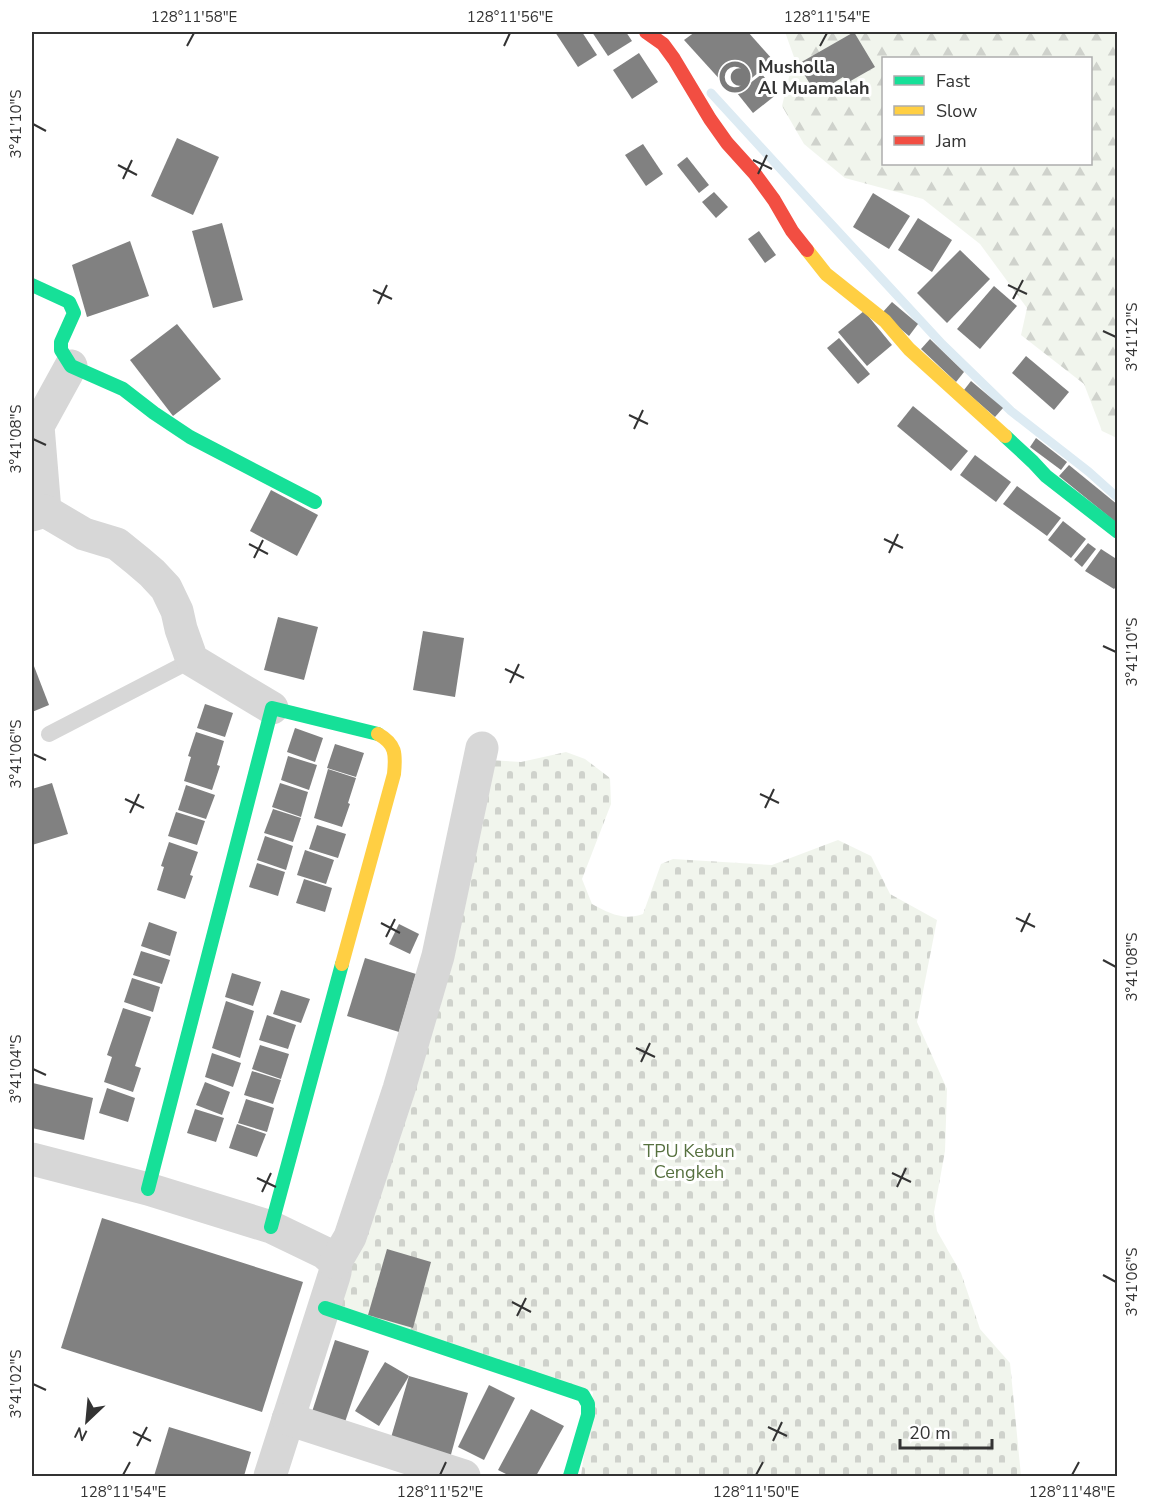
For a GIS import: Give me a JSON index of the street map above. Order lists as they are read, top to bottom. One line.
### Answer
{"parks":["TPU Kebun Cengkeh"],"places":{"mosque":["Musholla Al Muamalah"]},"legend":["Fast","Slow","Jam"],"scale_bar":"20 m","north":"bottom left","coordinates":["128°11'58\"E","128°11'56\"E","128°11'54\"E","3°41'10\"S","3°41'12\"S","3°41'08\"S","3°41'06\"S","3°41'04\"S","3°41'02\"S","128°11'52\"E","128°11'50\"E","128°11'48\"E"]}
